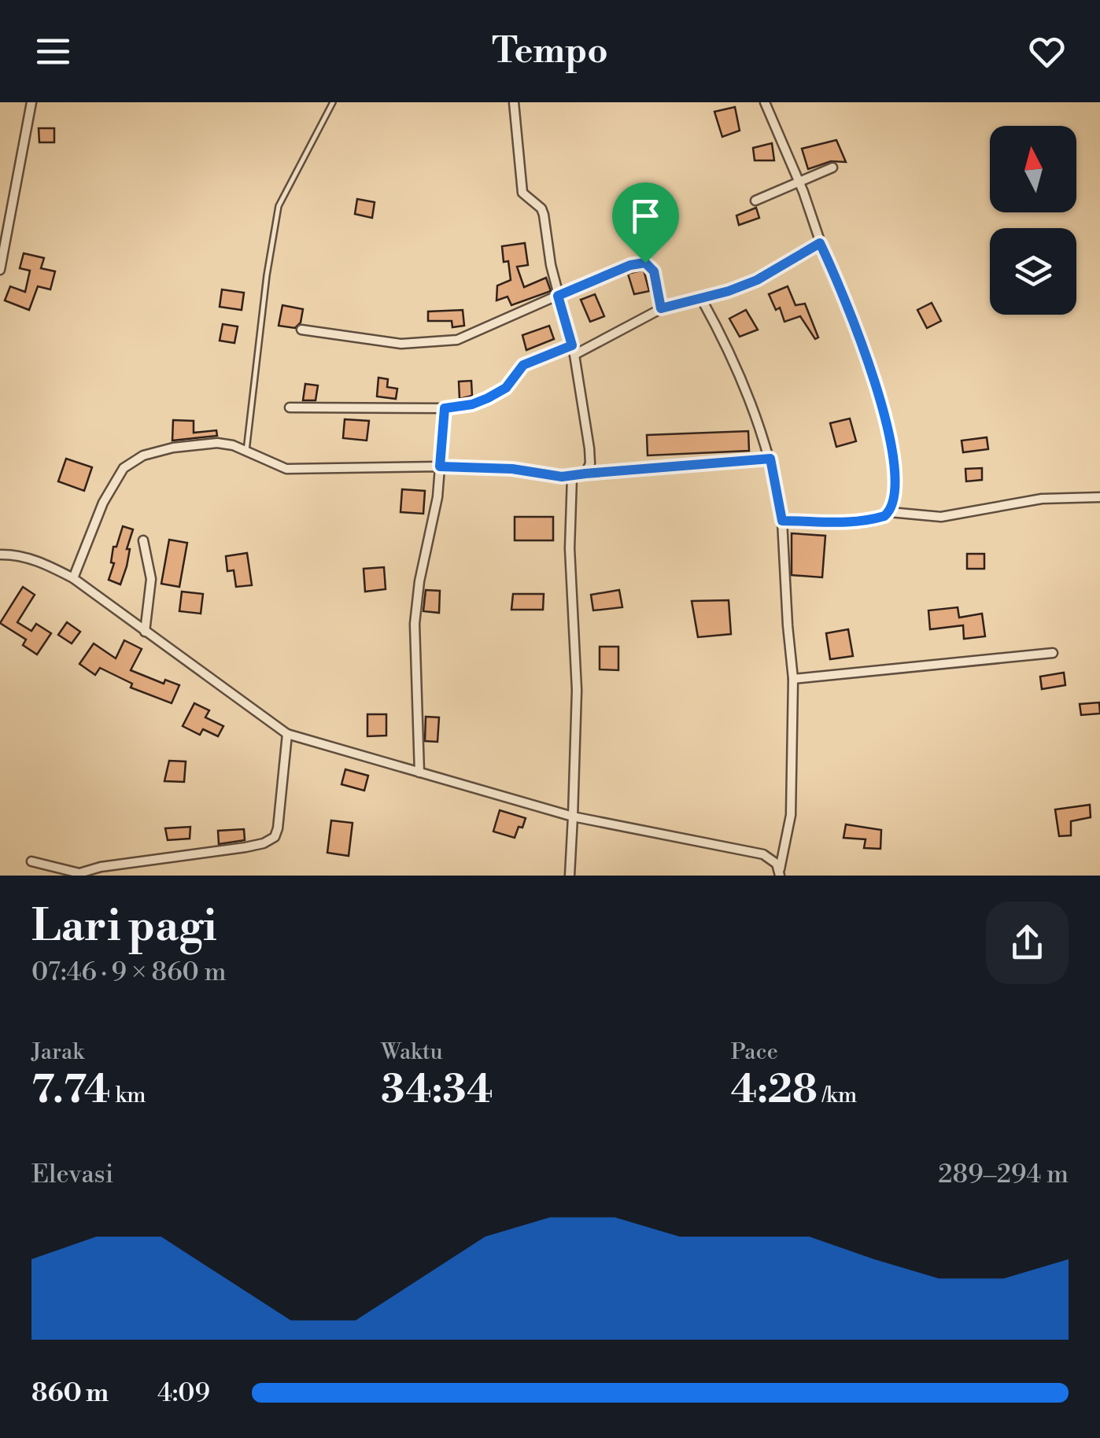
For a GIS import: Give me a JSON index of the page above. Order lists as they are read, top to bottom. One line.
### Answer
{"north":"top","page":{"header":"Tempo","heading":["Lari pagi","07:46 · 9 × 860 m"],"stats":[["Jarak","7.74 km"],["Waktu","34:34"],["Pace","4:28 /km"]],"chart":["Elevasi","289–294 m"],"list":[{"name":"860 m","note":"4:09"}]}}
